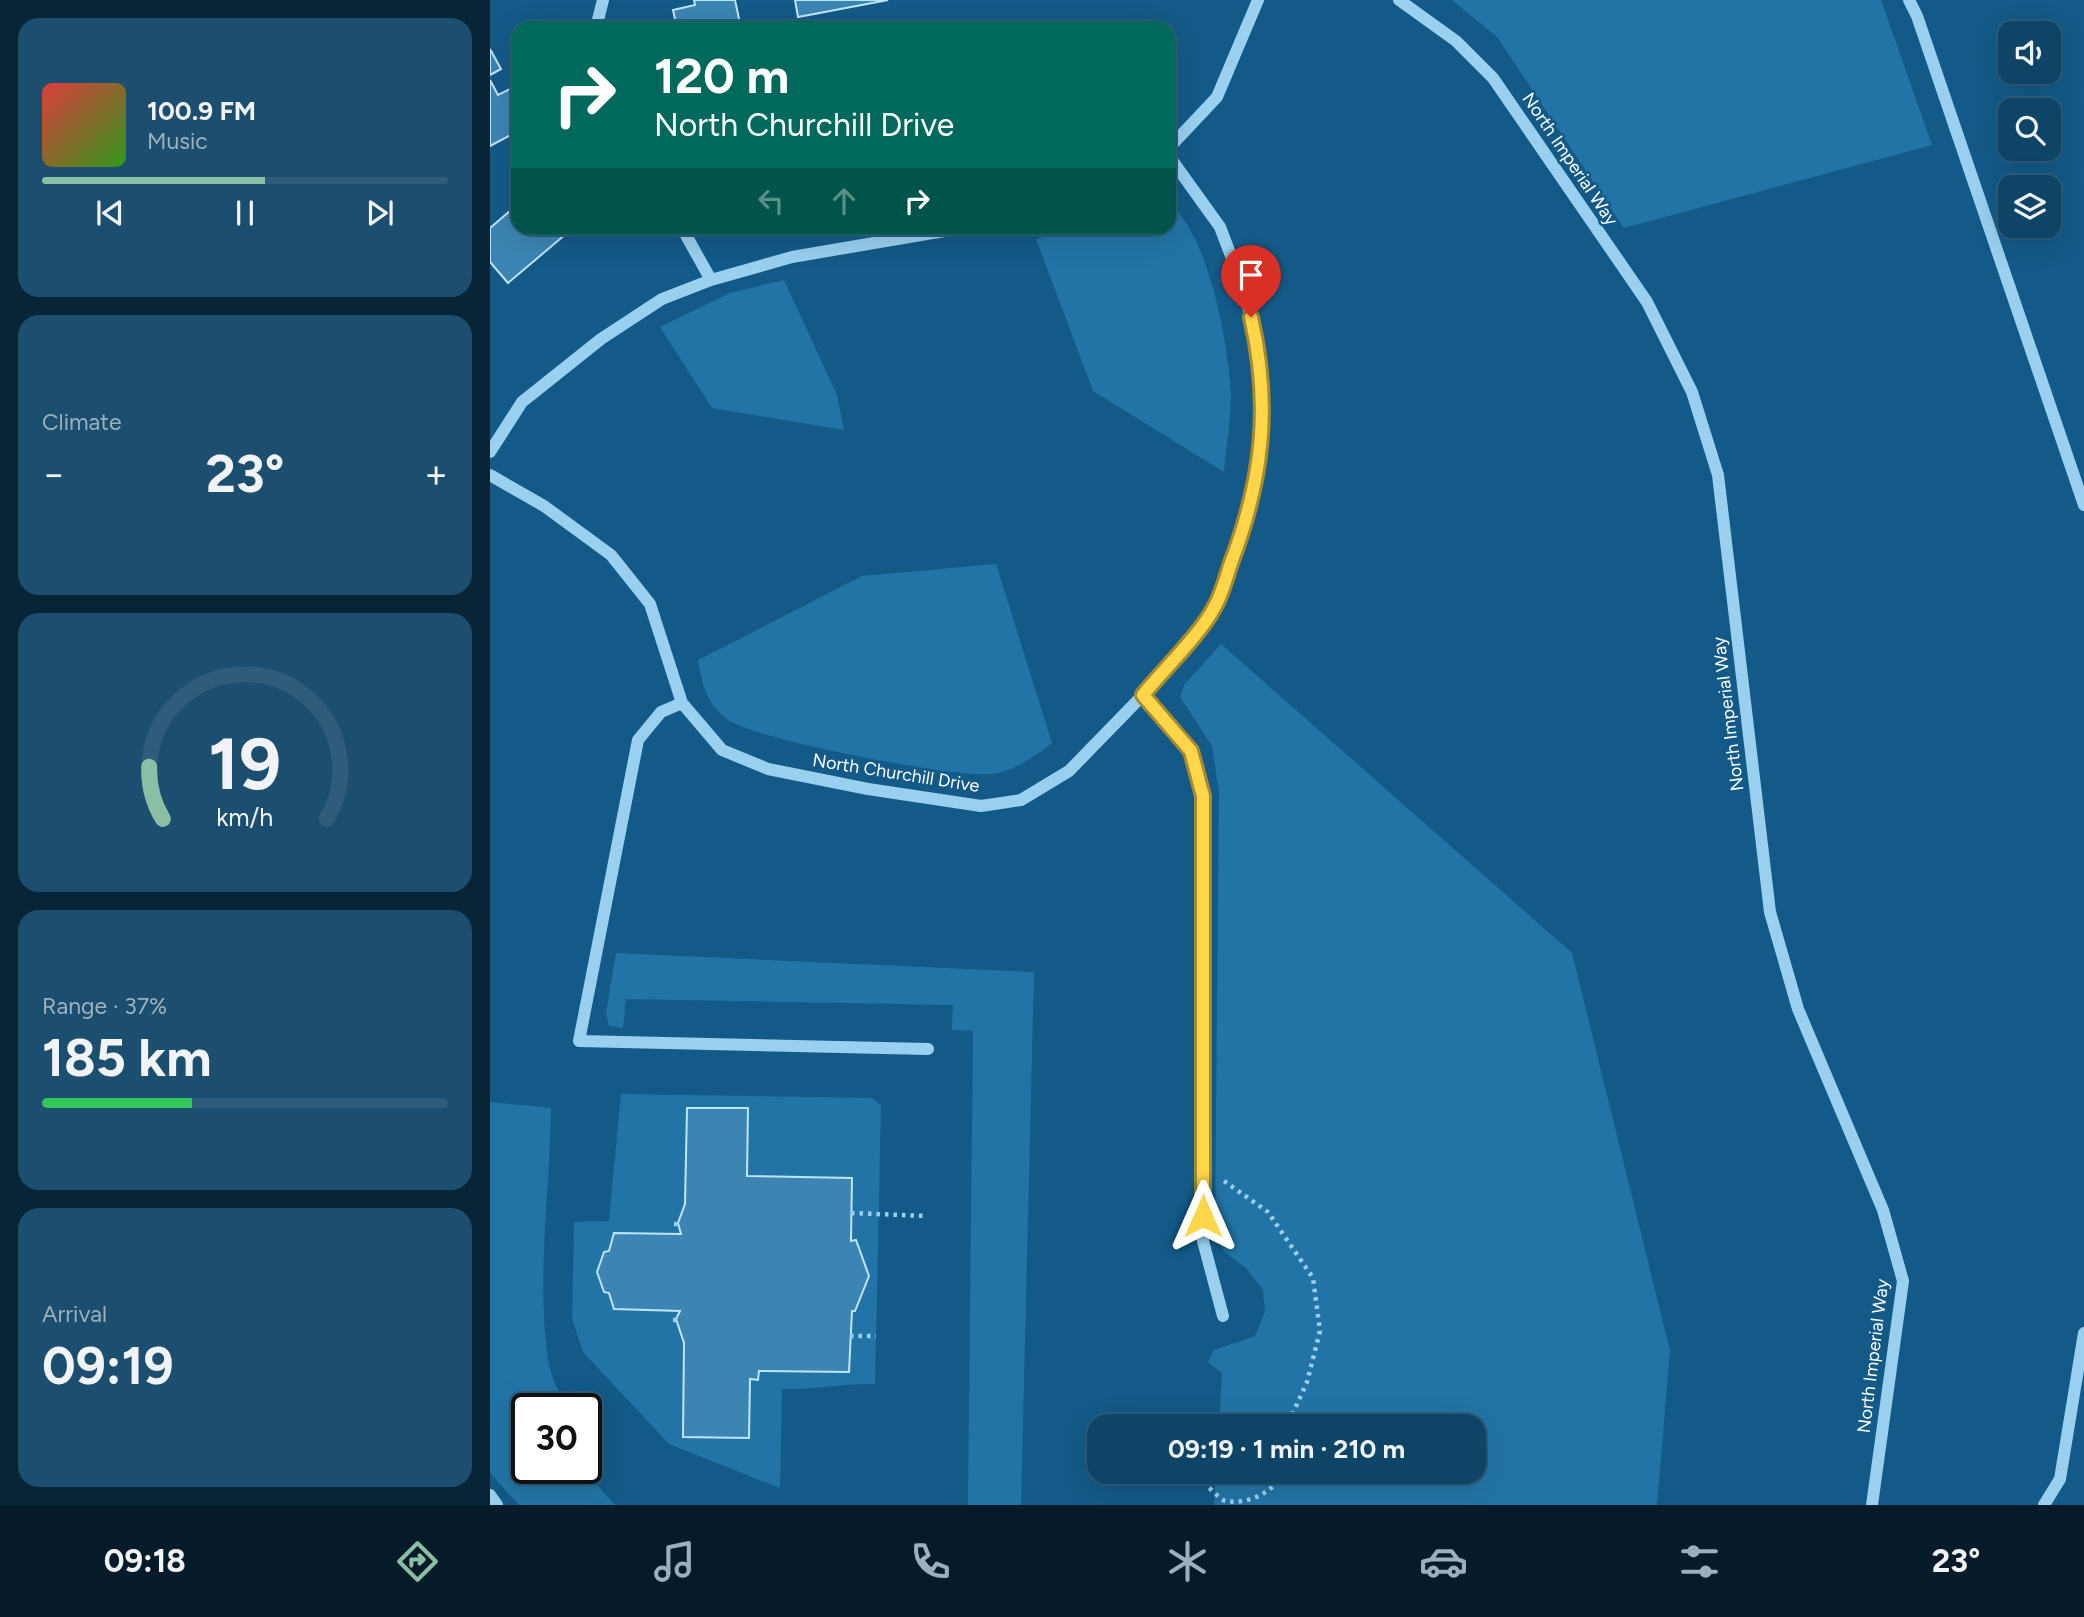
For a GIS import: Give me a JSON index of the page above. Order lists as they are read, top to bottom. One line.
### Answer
{"streets":{"street":["North Imperial Way","North Churchill Drive"]},"page":{"turn":["120 m","North Churchill Drive"],"song":["100.9 FM","Music"],"tile":["Climate",["Range · 37%","185 km"],["Arrival","09:19"]],"heat":["−","23°","+"],"limit":"30","trip":"09:19 · 1 min · 210 m","tabs":["09:18","23°"],"gauge":["19","km/h"]}}
